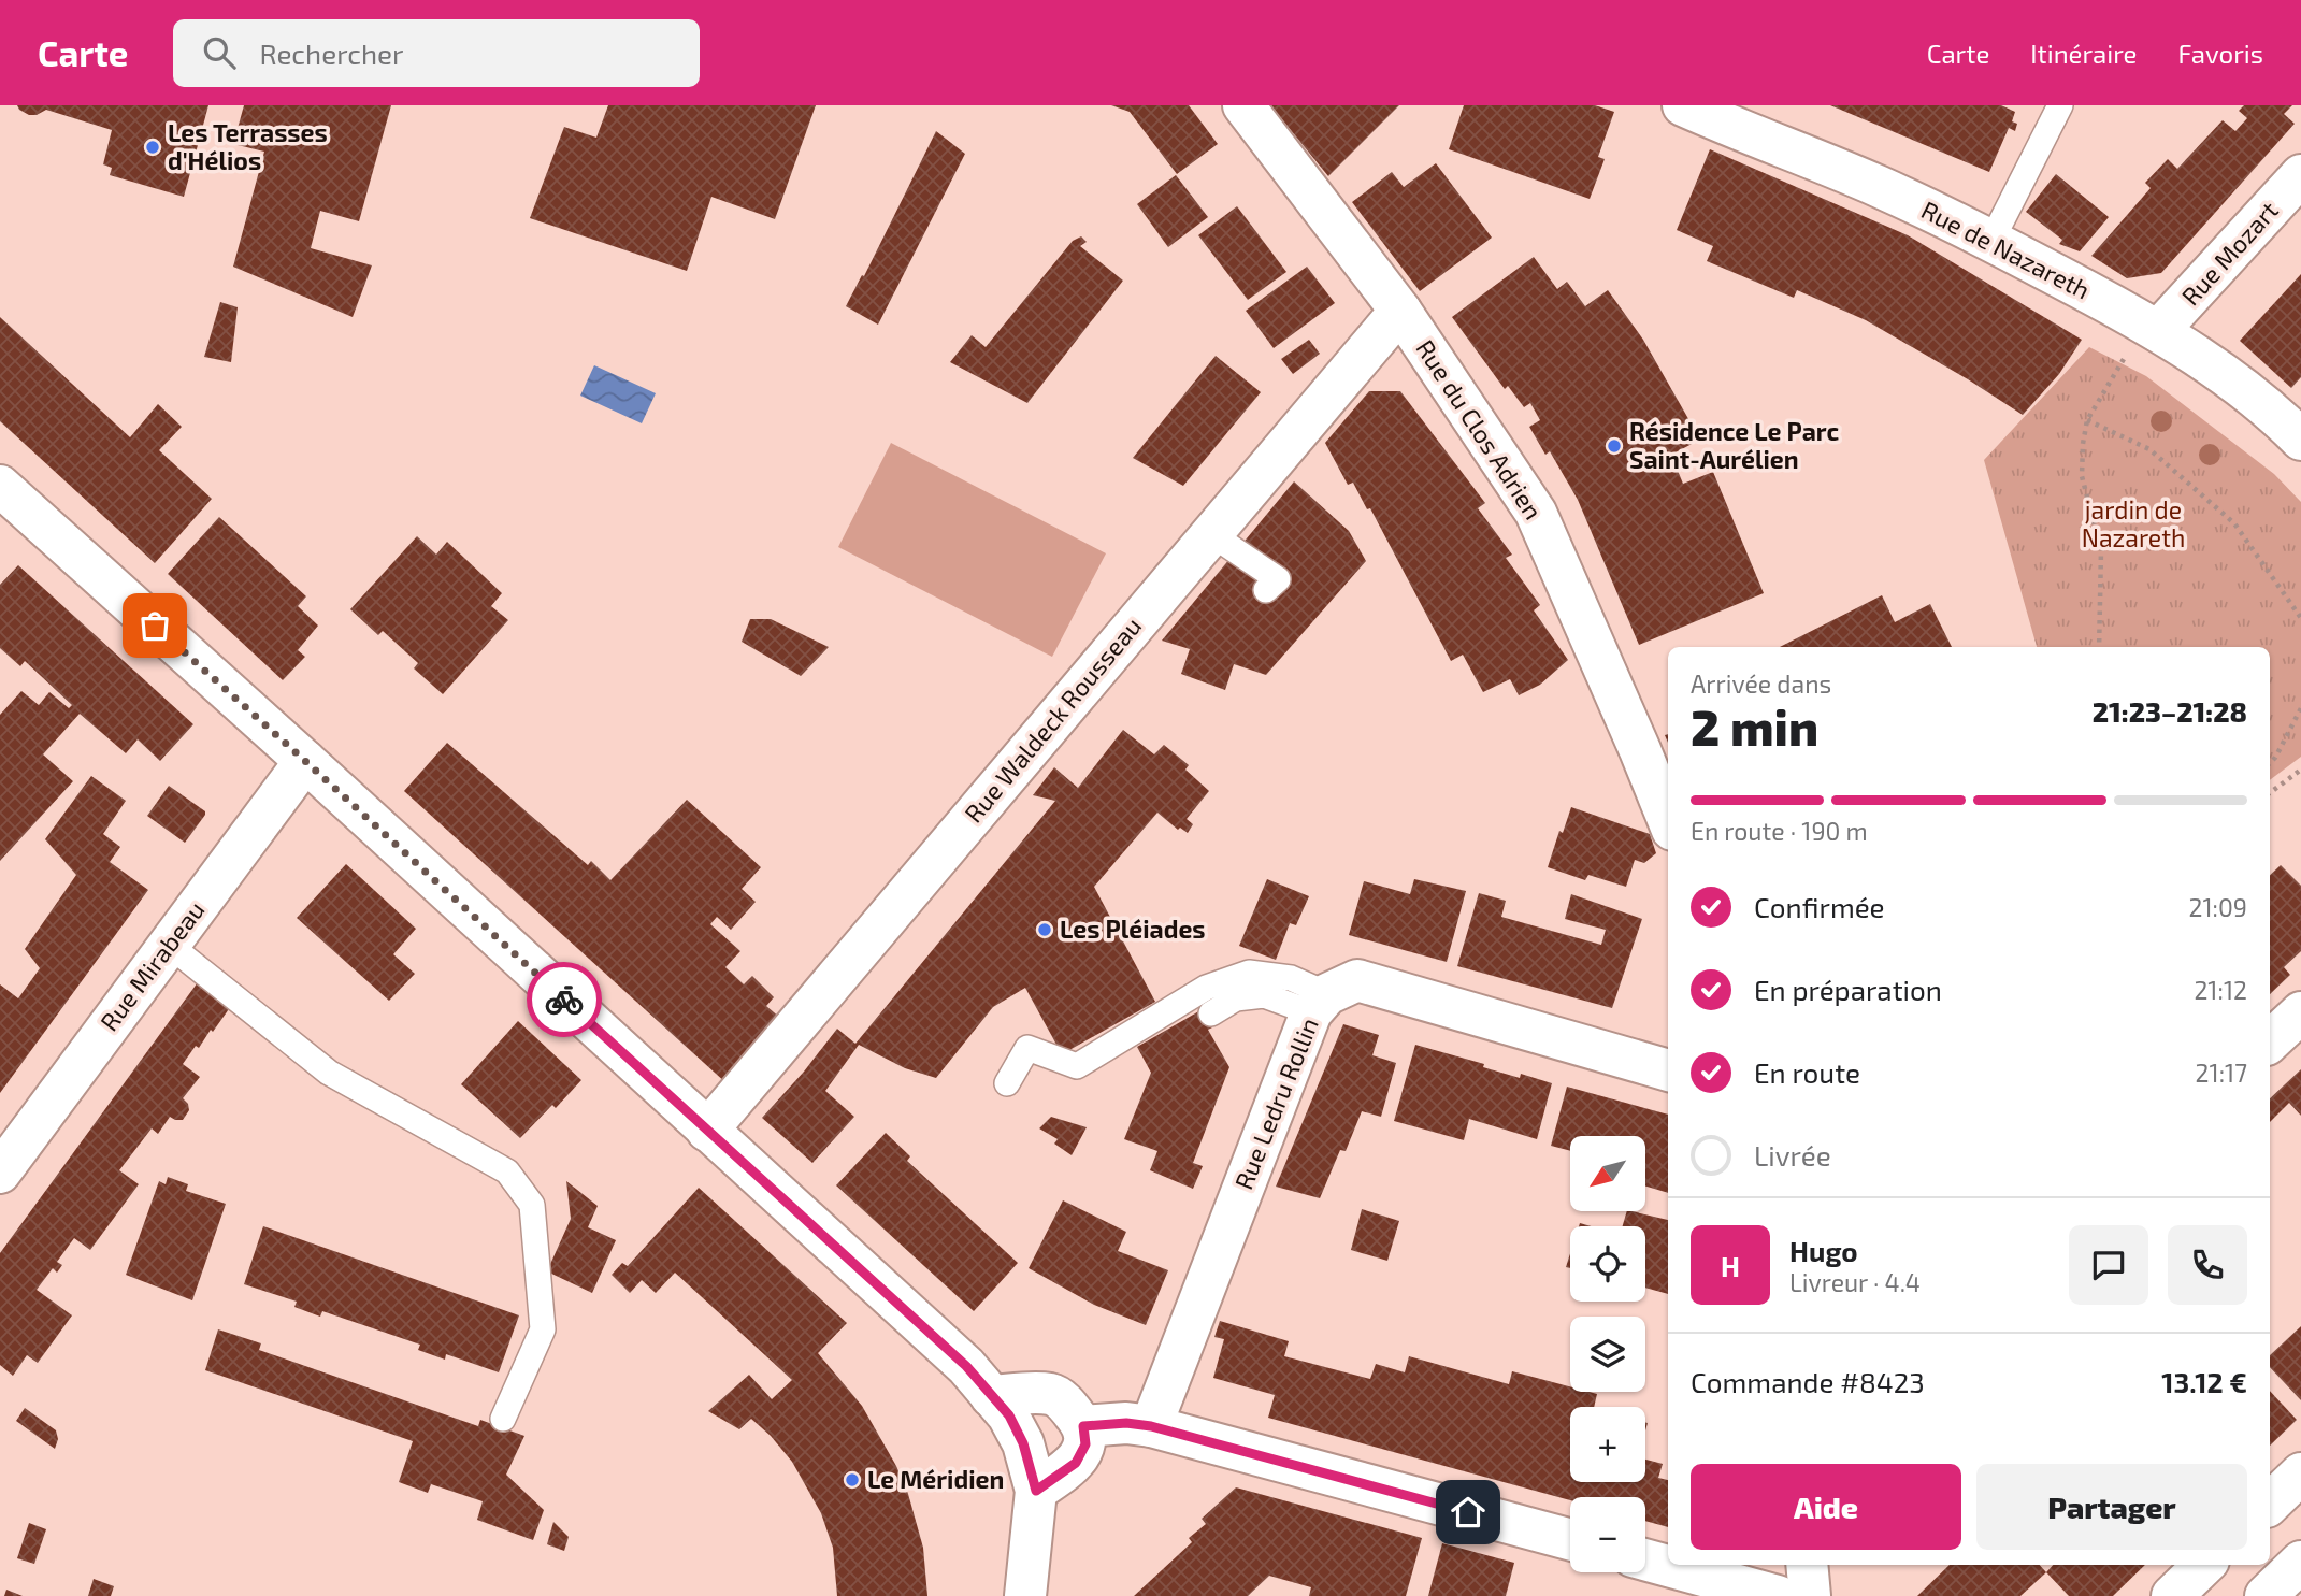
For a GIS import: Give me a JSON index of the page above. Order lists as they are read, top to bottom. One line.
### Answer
{"streets":{"street":["Rue de Nazareth","Rue Mozart","Rue du Clos Adrien","Rue Waldeck Rousseau","Rue Mirabeau","Rue Ledru Rollin"]},"crossings":[["Rue de Nazareth","Rue Mozart"],["Rue du Clos Adrien","Rue Waldeck Rousseau"]],"parks":["jardin de Nazareth"],"places":["Les Terrasses d'Hélios","Résidence Le Parc Saint-Aurélien","Les Pléiades","Le Méridien"],"north":"bottom left","page":{"header":"Carte","search":"Rechercher","nav":["Carte","Itinéraire","Favoris"],"heading":["2 min","Arrivée dans","21:23–21:28"],"panel":["Hugo","Livreur · 4.4","Commande #8423","13.12 €"],"bar":"En route · 190 m","list":[["Confirmée","21:09"],["En préparation","21:12"],["En route","21:17"],"Livrée"],"map_buttons":["+","−"],"round":"H","buttons":["Aide","Partager"]}}
